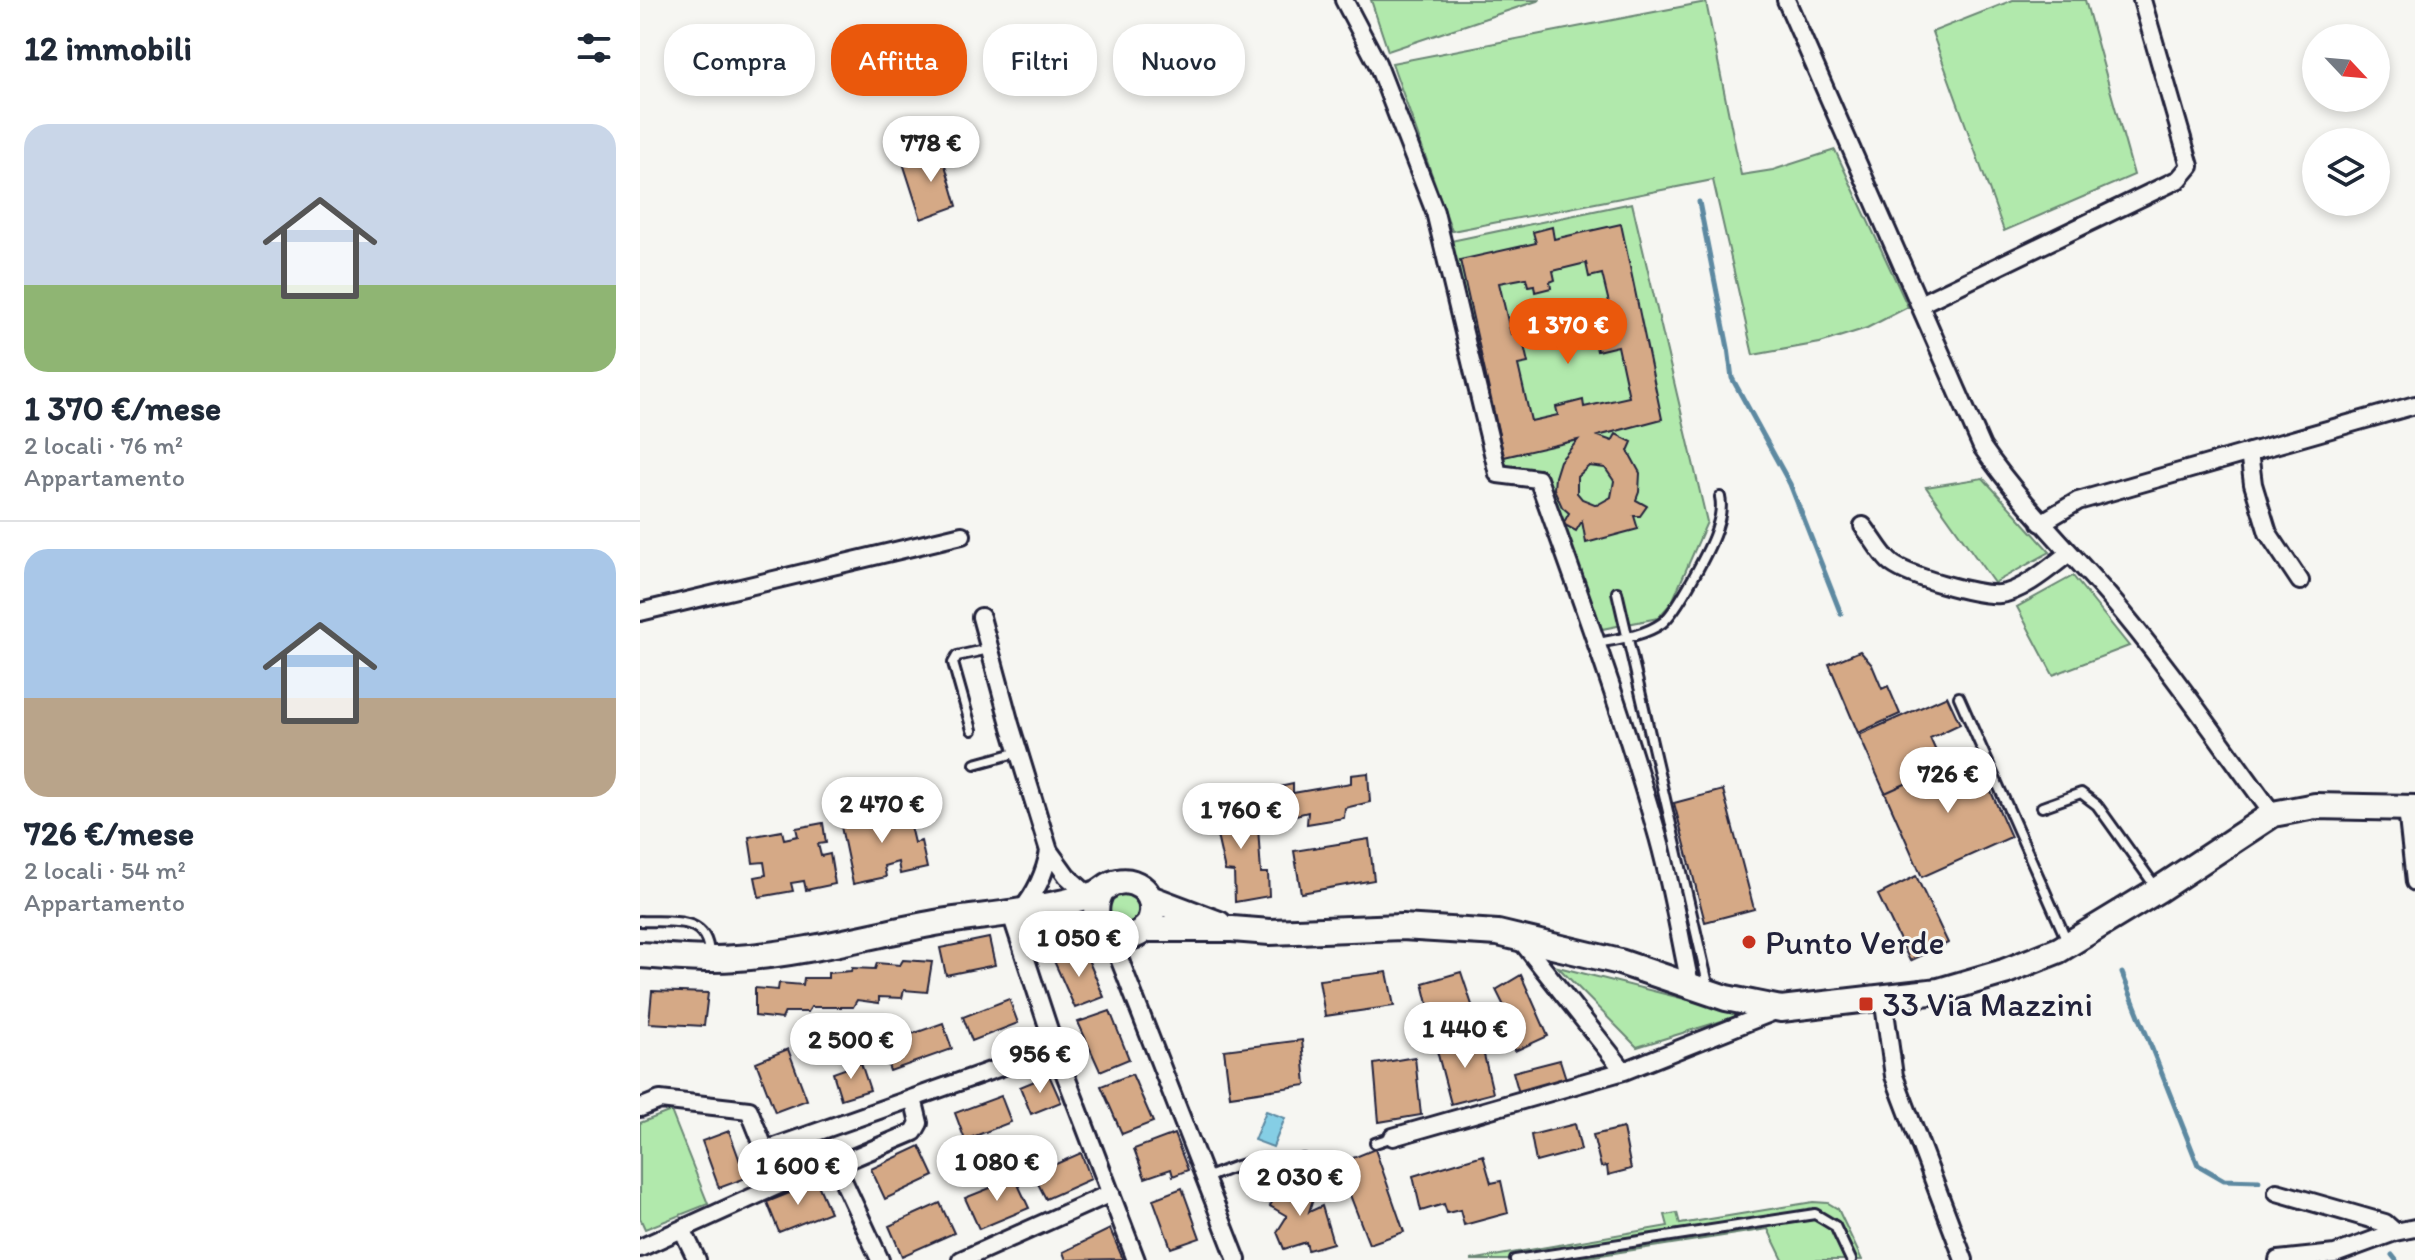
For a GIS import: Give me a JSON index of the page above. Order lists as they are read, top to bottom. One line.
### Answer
{"places":{"other":["Punto Verde"],"transit":["33 Via Mazzini"]},"north":"bottom right","page":{"heading":"12 immobili","chip":["Compra","Affitta","Filtri","Nuovo"],"list":[{"name":"1 370 €/mese","note":"2 locali · 76 m² · Appartamento"},{"name":"726 €/mese","note":"2 locali · 54 m² · Appartamento"}],"price":["778 €","1 370 €","726 €","2 470 €","1 760 €","1 050 €","1 440 €","2 500 €","956 €","1 080 €","1 600 €","2 030 €"]}}
